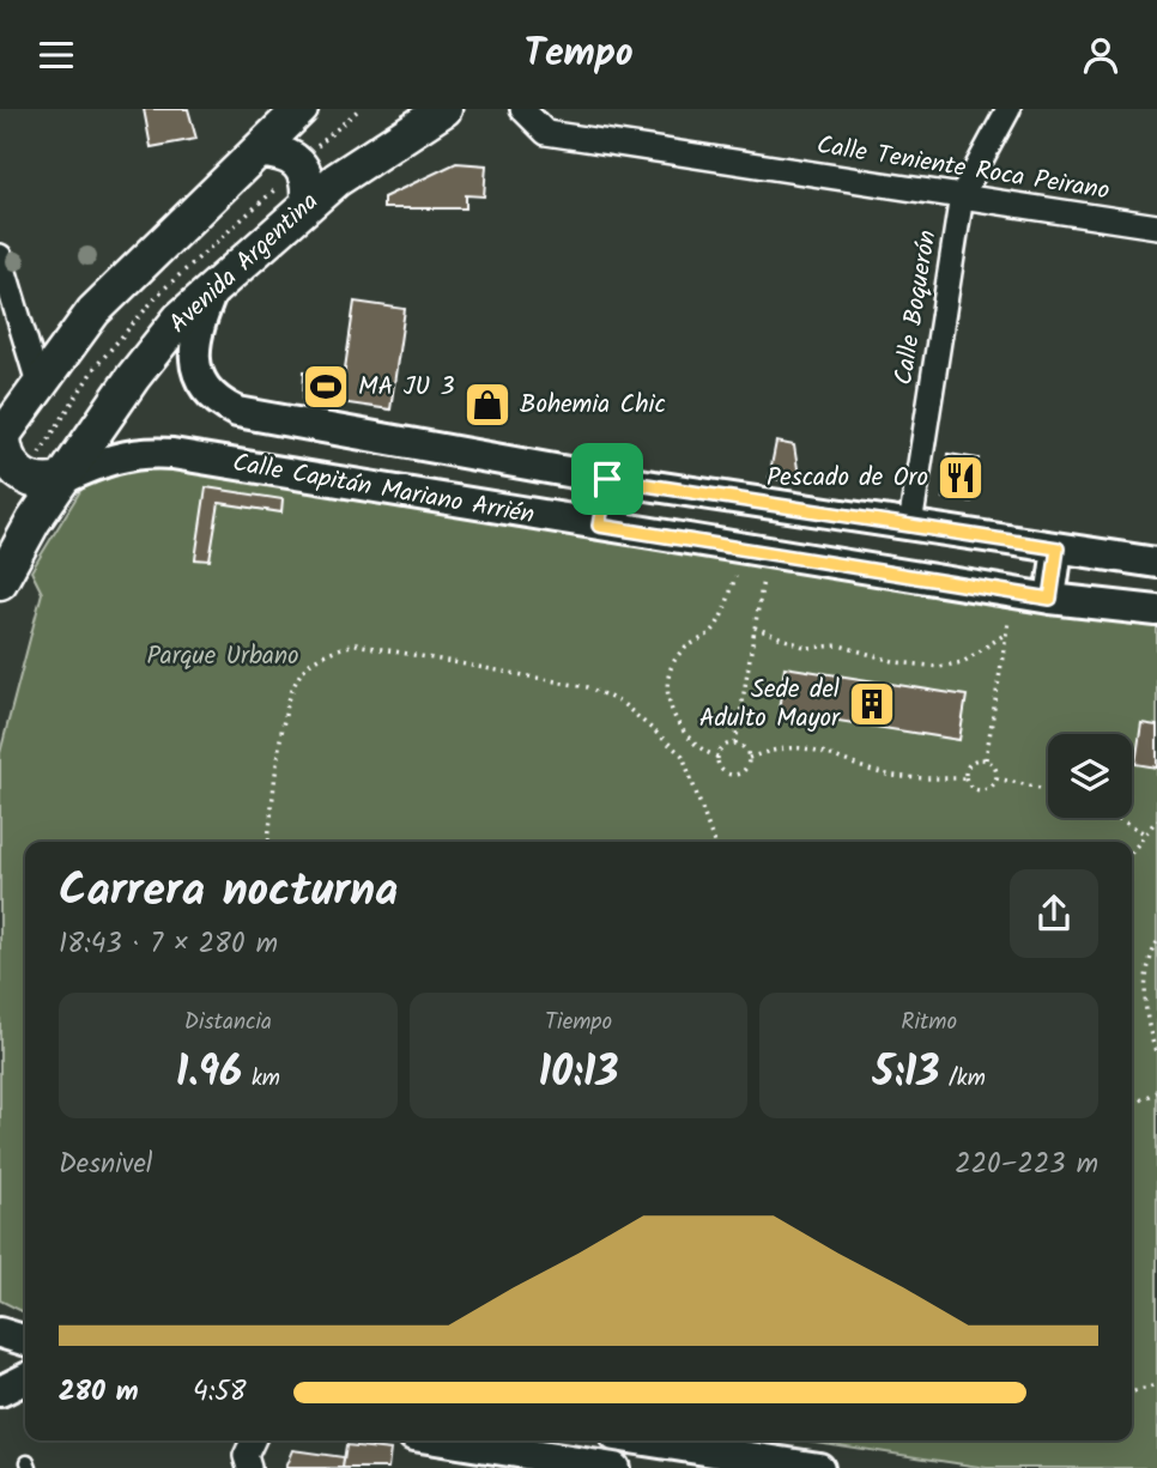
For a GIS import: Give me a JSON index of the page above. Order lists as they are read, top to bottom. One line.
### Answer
{"streets":{"main road":["Avenida Argentina"],"street":["Calle Teniente Roca Peirano","Calle Boquerón","Calle Capitán Mariano Arrién"]},"crossings":[["Calle Teniente Roca Peirano","Calle Boquerón"],["Avenida Argentina","Calle Capitán Mariano Arrién"],["Calle Boquerón","Calle Capitán Mariano Arrién"]],"parks":["Parque Urbano"],"places":{"sports":["MA JU 3"],"shop":["Bohemia Chic"],"restaurant":["Pescado de Oro"],"building":["Sede del Adulto Mayor"]},"page":{"header":"Tempo","heading":["Carrera nocturna","18:43 · 7 × 280 m"],"stats":[["Distancia","1.96 km"],["Tiempo","10:13"],["Ritmo","5:13 /km"]],"chart":["Desnivel","220–223 m"],"list":[{"name":"280 m","note":"4:58"}]}}
